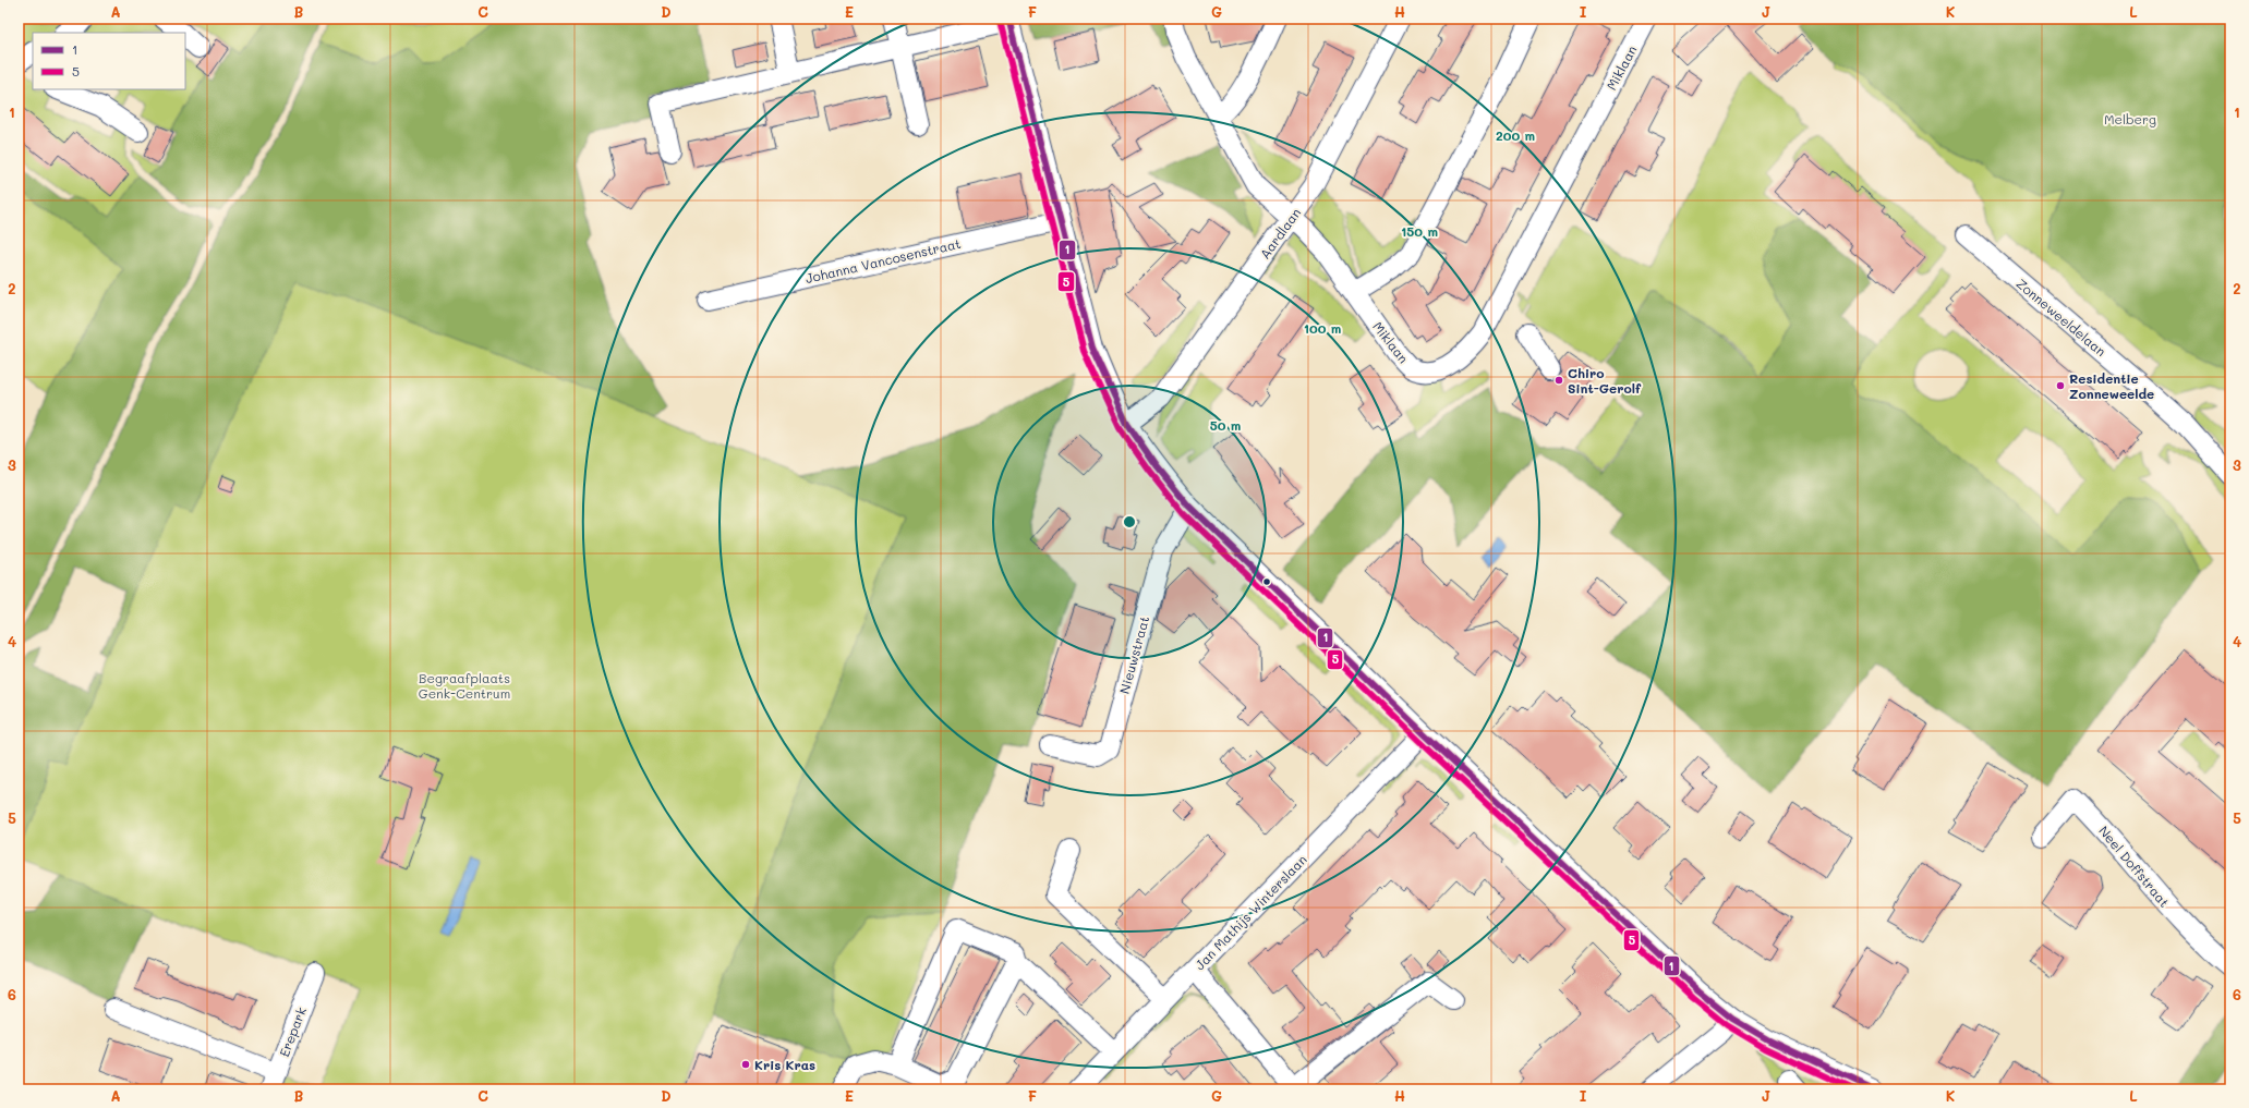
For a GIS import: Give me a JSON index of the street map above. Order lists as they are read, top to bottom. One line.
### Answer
{"streets":{"street":["Miklaan","Aardlaan","Johanna Vancosenstraat","Zonneweeldelaan","Nieuwstraat","Neel Doffstraat","Jan Mathijs Winterslaan","Erepark"]},"crossings":[["Miklaan","Aardlaan"]],"parks":["Melberg","Begraafplaats Genk-Centrum"],"places":["Chiro Sint-Gerolf","Residentie Zonneweelde","Kris Kras"],"lines":["transit line 1","transit line 5"],"legend":["1","5"],"grid":{"columns":["A","B","C","D","E","F","G","H","I","J","K","L"],"rows":["1","2","3","4","5","6"]},"rings":["200 m","150 m","100 m","50 m"]}
